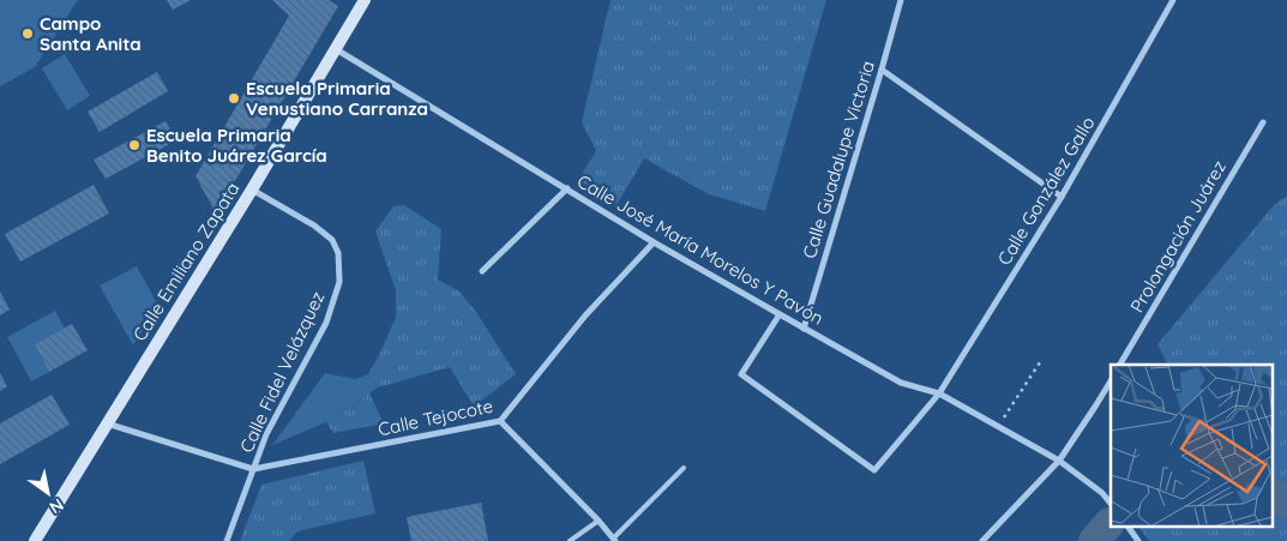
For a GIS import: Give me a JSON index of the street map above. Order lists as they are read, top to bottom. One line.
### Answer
{"streets":{"main road":["Calle Emiliano Zapata"],"street":["Calle Guadalupe Victoria","Calle González Gallo","Prolongación Juárez","Calle José María Morelos Y Pavón","Calle Fidel Velázquez","Calle Tejocote"]},"crossings":[["Calle Guadalupe Victoria","Calle José María Morelos Y Pavón"],["Calle González Gallo","Calle José María Morelos Y Pavón"],["Calle José María Morelos Y Pavón","Calle Emiliano Zapata"],["Calle José María Morelos Y Pavón","Calle Tejocote"],["Calle Emiliano Zapata","Calle Fidel Velázquez"],["Calle Fidel Velázquez","Calle Tejocote"]],"places":["Campo Santa Anita","Escuela Primaria Venustiano Carranza","Escuela Primaria Benito Juárez García"],"north":"bottom right"}
